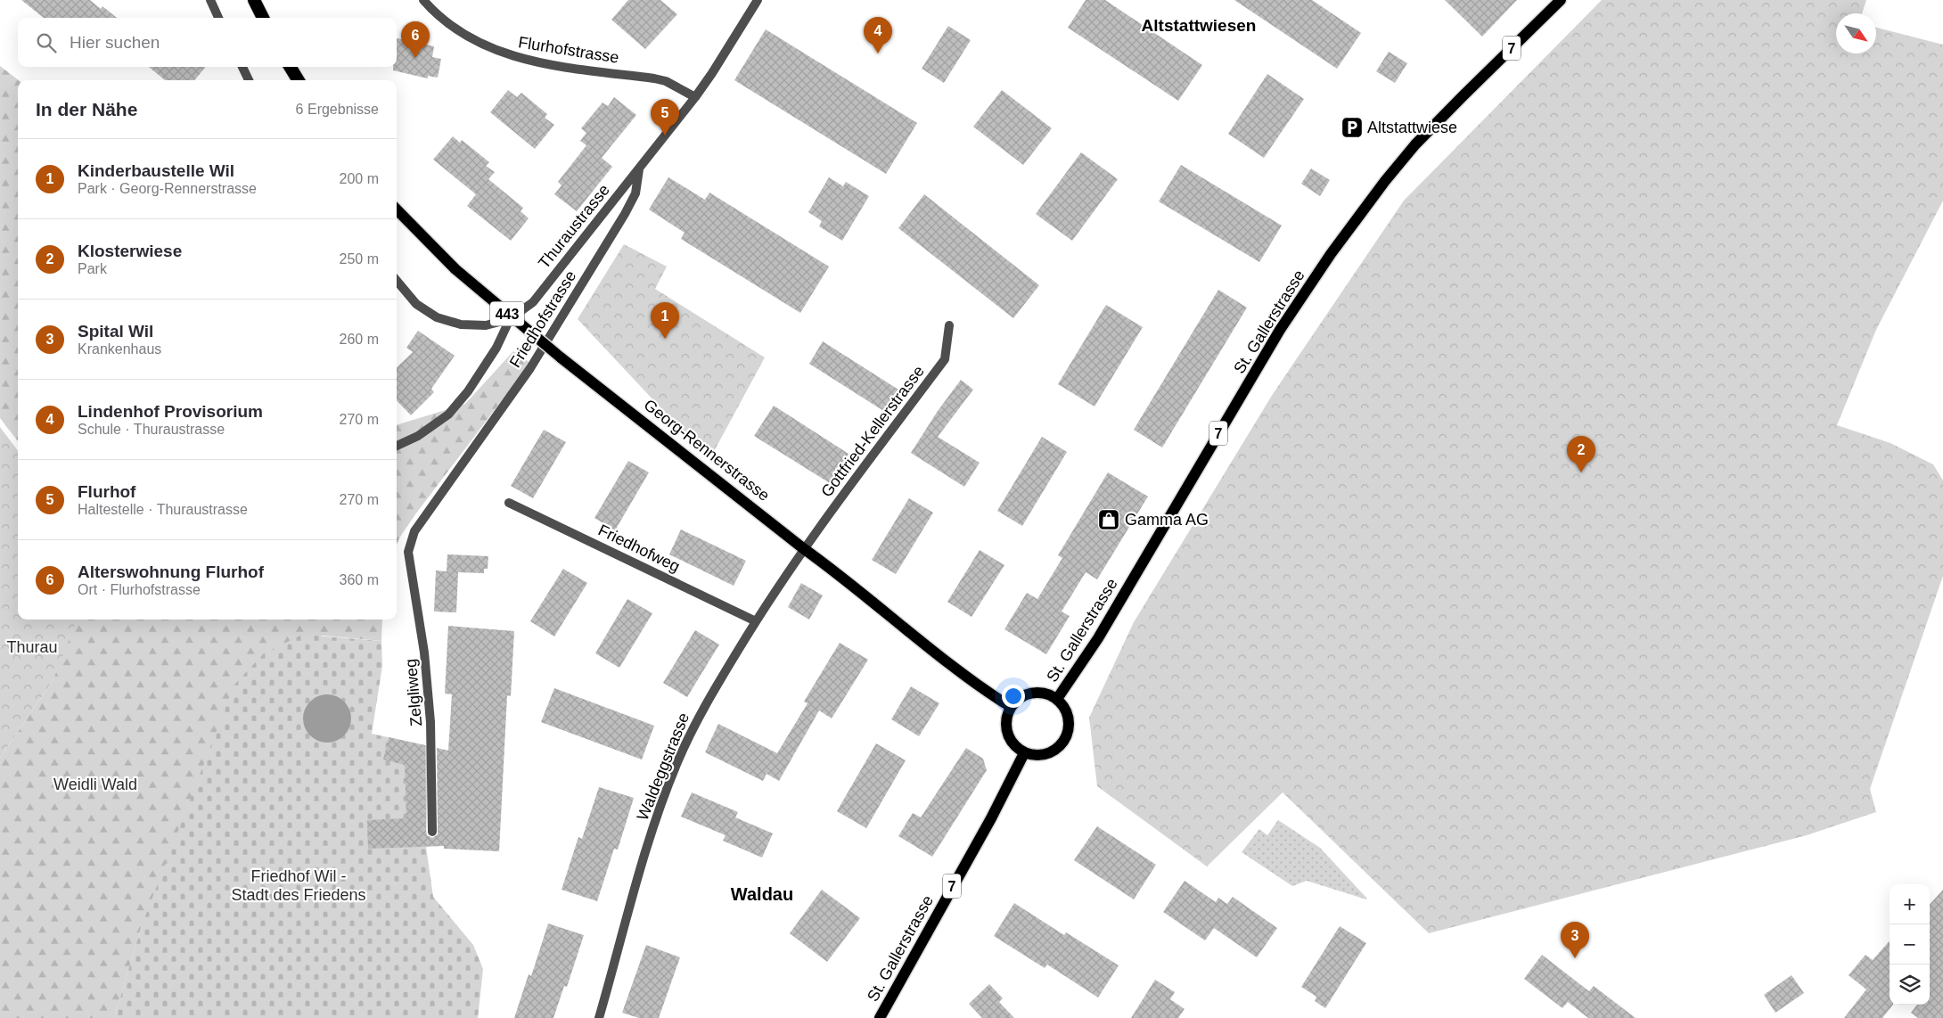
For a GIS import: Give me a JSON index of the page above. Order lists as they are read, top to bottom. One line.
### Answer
{"streets":{"main road":["7","443","St. Gallerstrasse","Georg-Rennerstrasse"],"street":["Flurhofstrasse","Thuraustrasse","Friedhofstrasse","Gottfried-Kellerstrasse","Friedhofweg","Zelgliweg","Waldeggstrasse"]},"crossings":[["Flurhofstrasse","Thuraustrasse"],["Thuraustrasse","Friedhofstrasse"],["Friedhofstrasse","Zelgliweg"],["St. Gallerstrasse","Georg-Rennerstrasse"],["Gottfried-Kellerstrasse","Georg-Rennerstrasse"],["Gottfried-Kellerstrasse","Waldeggstrasse"],["Georg-Rennerstrasse","Waldeggstrasse"],["Friedhofweg","Waldeggstrasse"]],"districts":["Altstattwiesen","Waldau"],"parks":["Thurau","Weidli Wald","Friedhof Wil - Stadt des Friedens"],"places":{"parking":["Altstattwiese"],"shop":["Gamma AG"]},"north":"bottom right","page":{"pins":["4","6","5","1","2","3"],"search":"Hier suchen","heading":["In der Nähe","6 Ergebnisse"],"list":[{"mark":"1","name":"Kinderbaustelle Wil","note":"Park · Georg-Rennerstrasse","value":"200 m"},{"mark":"2","name":"Klosterwiese","note":"Park","value":"250 m"},{"mark":"3","name":"Spital Wil","note":"Krankenhaus","value":"260 m"},{"mark":"4","name":"Lindenhof Provisorium","note":"Schule · Thuraustrasse","value":"270 m"},{"mark":"5","name":"Flurhof","note":"Haltestelle · Thuraustrasse","value":"270 m"},{"mark":"6","name":"Alterswohnung Flurhof","note":"Ort · Flurhofstrasse","value":"360 m"}],"map_buttons":["+","−"]}}
